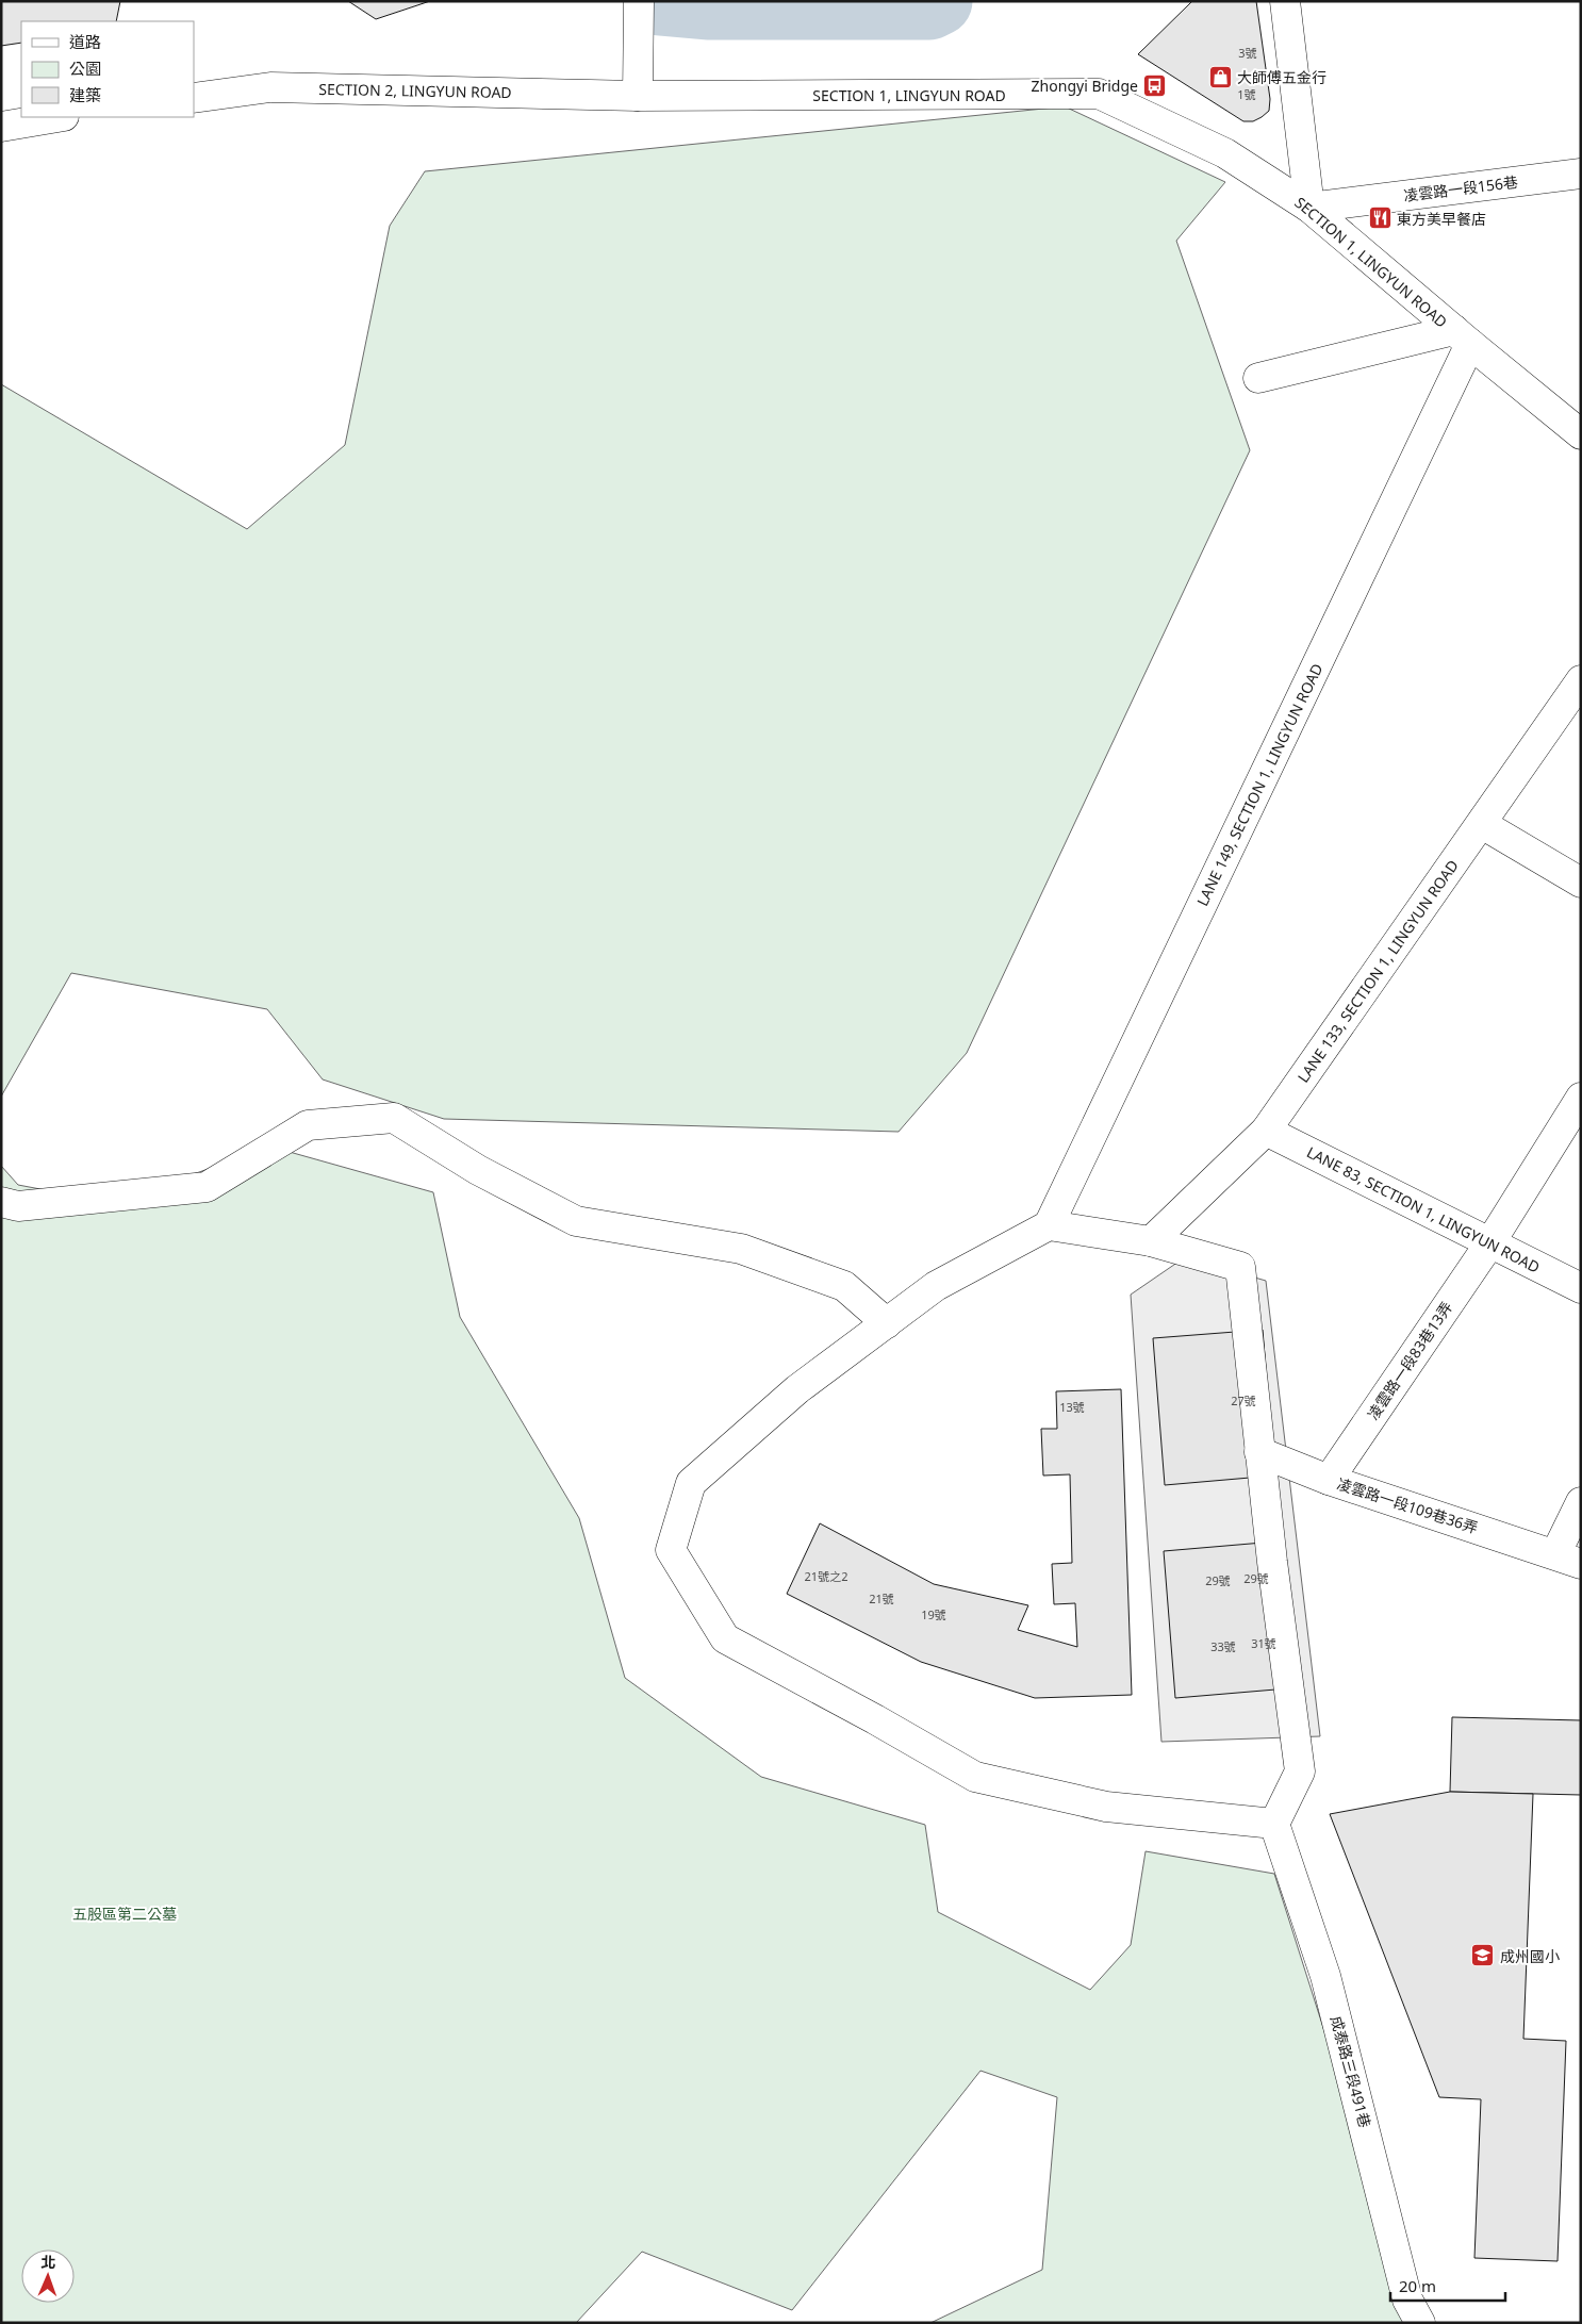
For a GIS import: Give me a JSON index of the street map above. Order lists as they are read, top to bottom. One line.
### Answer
{"streets":{"street":["SECTION 2, LINGYUN ROAD","SECTION 1, LINGYUN ROAD","凌雲路一段156巷","LANE 149, SECTION 1, LINGYUN ROAD","LANE 133, SECTION 1, LINGYUN ROAD","LANE 83, SECTION 1, LINGYUN ROAD","凌雲路一段83巷13弄","凌雲路一段109巷36弄","成泰路三段491巷"]},"crossings":[["SECTION 2, LINGYUN ROAD","SECTION 1, LINGYUN ROAD"],["SECTION 1, LINGYUN ROAD","凌雲路一段156巷"],["SECTION 1, LINGYUN ROAD","LANE 149, SECTION 1, LINGYUN ROAD"],["LANE 133, SECTION 1, LINGYUN ROAD","LANE 83, SECTION 1, LINGYUN ROAD"],["LANE 83, SECTION 1, LINGYUN ROAD","凌雲路一段83巷13弄"],["凌雲路一段83巷13弄","凌雲路一段109巷36弄"]],"parks":["五股區第二公墓"],"places":{"shop":["大師傅五金行"],"bus stop":["Zhongyi Bridge"],"restaurant":["東方美早餐店"],"school or university":["成州國小"]},"house_numbers":["3號","1號","27號","13號","21號之2","29號","29號","21號","19號","31號","33號"],"legend":["道路","公園","建築"],"scale_bar":"20 m","north":"top"}
